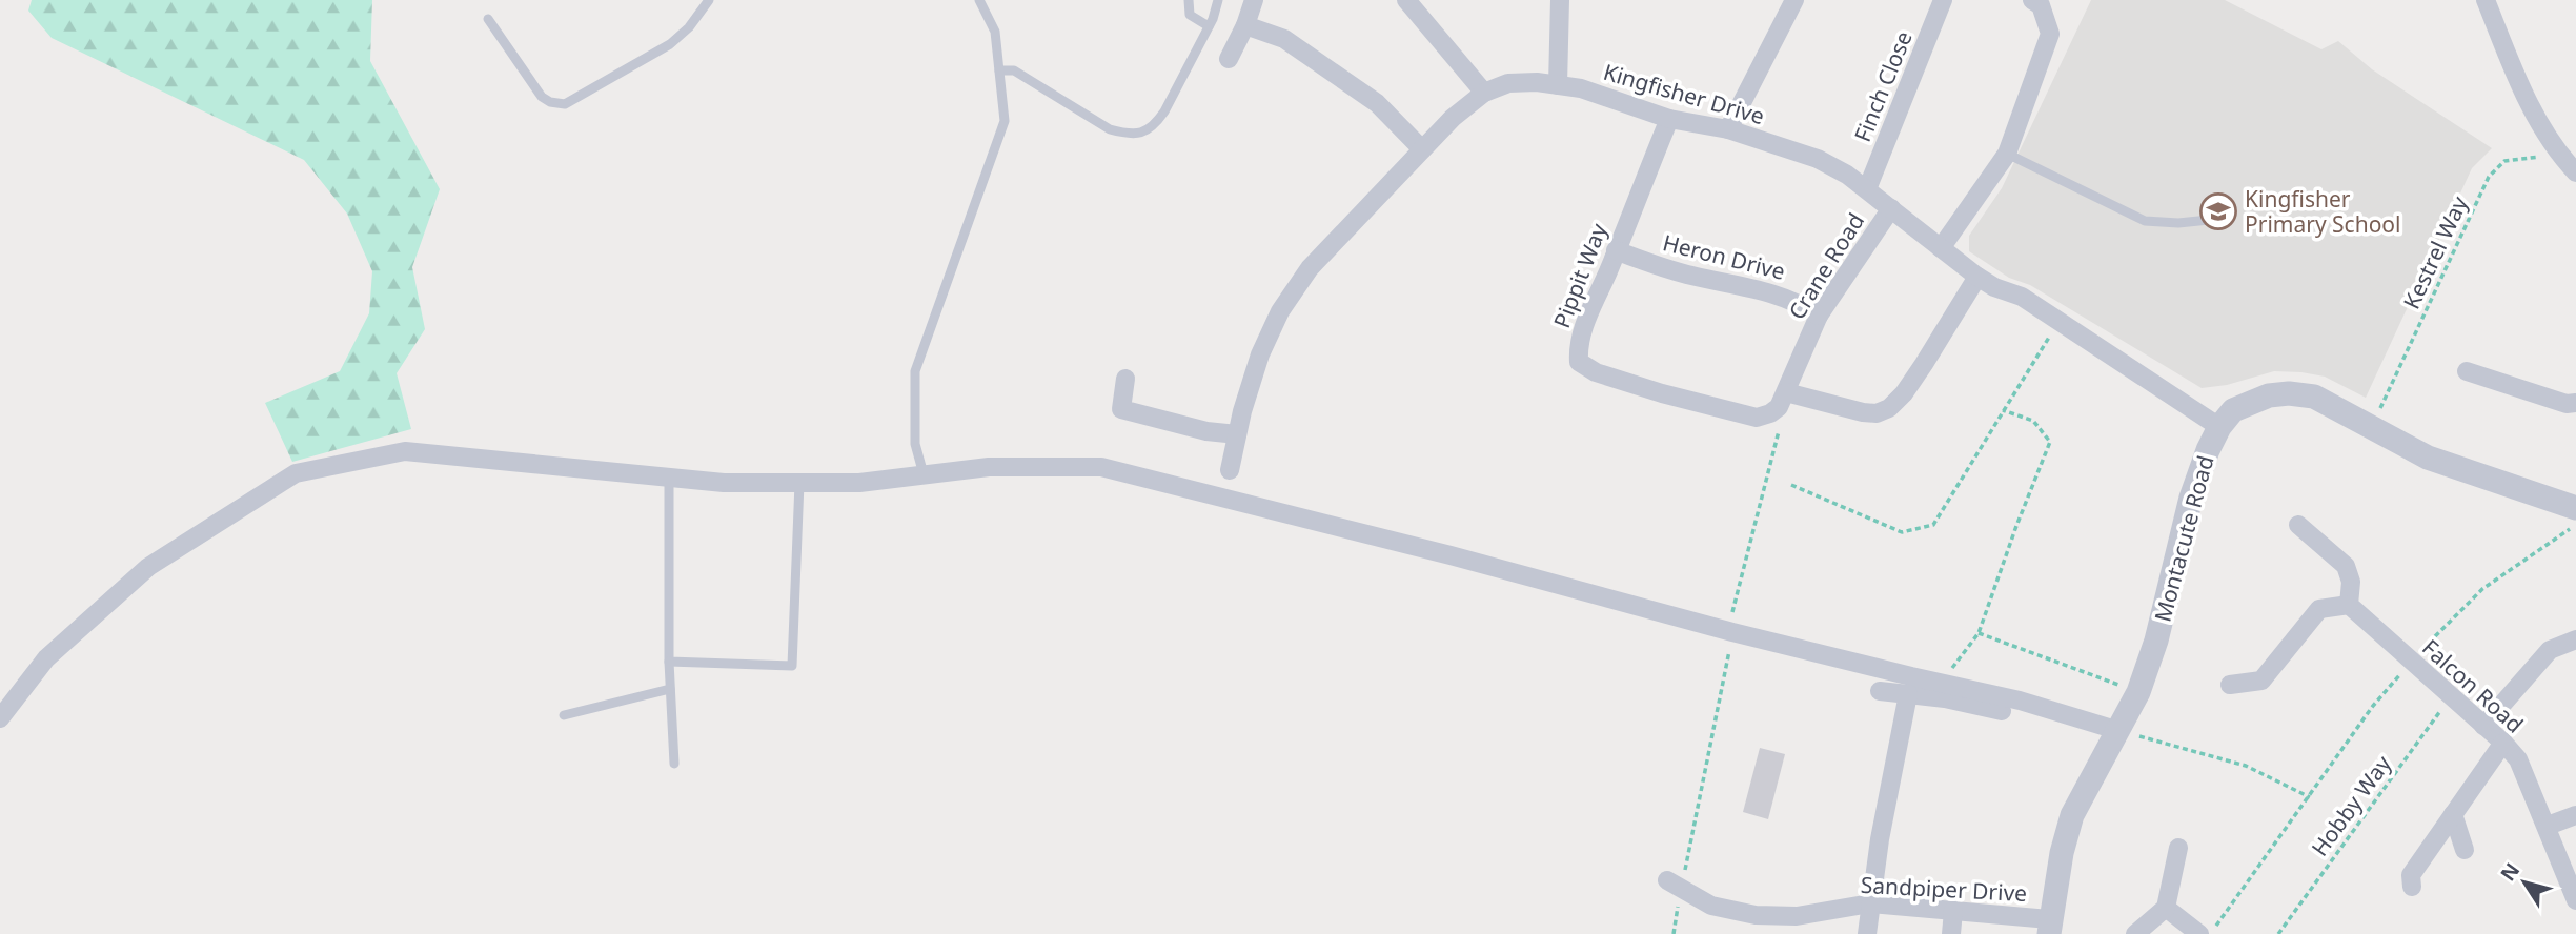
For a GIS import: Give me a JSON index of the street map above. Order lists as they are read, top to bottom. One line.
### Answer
{"streets":{"street":["Finch Close","Kingfisher Drive","Heron Drive","Crane Road","Pippit Way","Montacute Road","Falcon Road","Sandpiper Drive"],"path":["Kestrel Way","Hobby Way"]},"crossings":[["Finch Close","Kingfisher Drive"],["Kingfisher Drive","Crane Road"],["Kingfisher Drive","Pippit Way"],["Kingfisher Drive","Montacute Road"],["Heron Drive","Crane Road"],["Heron Drive","Pippit Way"],["Crane Road","Pippit Way"],["Montacute Road","Sandpiper Drive"],["Falcon Road","Hobby Way"]],"places":{"school or university":["Kingfisher Primary School"]},"north":"top left"}
